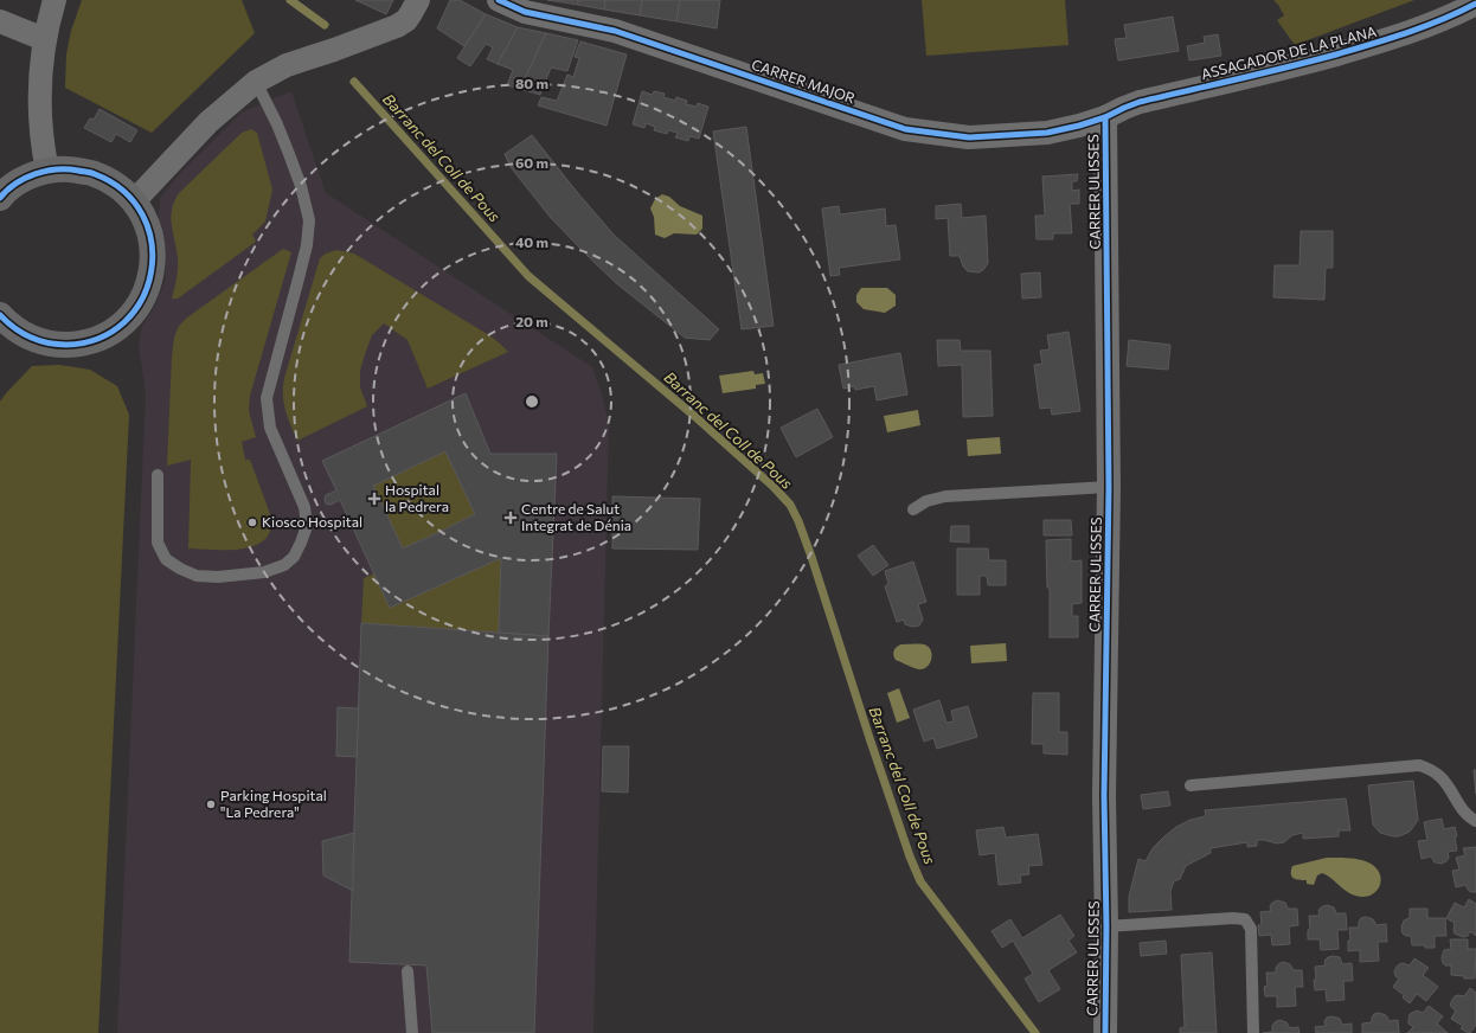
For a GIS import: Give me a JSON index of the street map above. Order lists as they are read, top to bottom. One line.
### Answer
{"streets":{"street":["ASSAGADOR DE LA PLANA","CARRER MAJOR","CARRER ULISSES"]},"crossings":[["ASSAGADOR DE LA PLANA","CARRER MAJOR"],["ASSAGADOR DE LA PLANA","CARRER ULISSES"],["CARRER MAJOR","CARRER ULISSES"]],"water":["Barranc del Coll de Pous"],"places":{"health":["Hospital la Pedrera","Centre de Salut Integrat de Dénia"],"other":["Kiosco Hospital","Parking Hospital \"La Pedrera\""]},"rings":["80 m","60 m","40 m","20 m"]}
